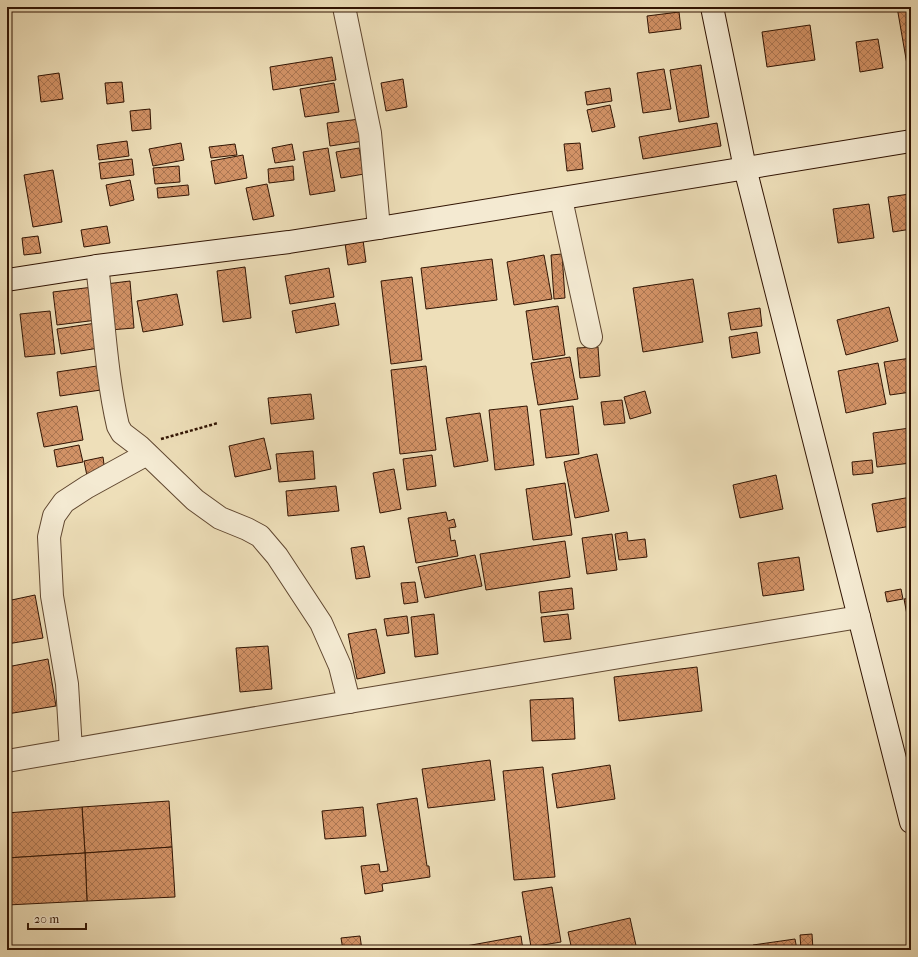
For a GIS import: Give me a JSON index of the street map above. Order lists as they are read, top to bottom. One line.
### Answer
{"scale_bar":"20 m"}
